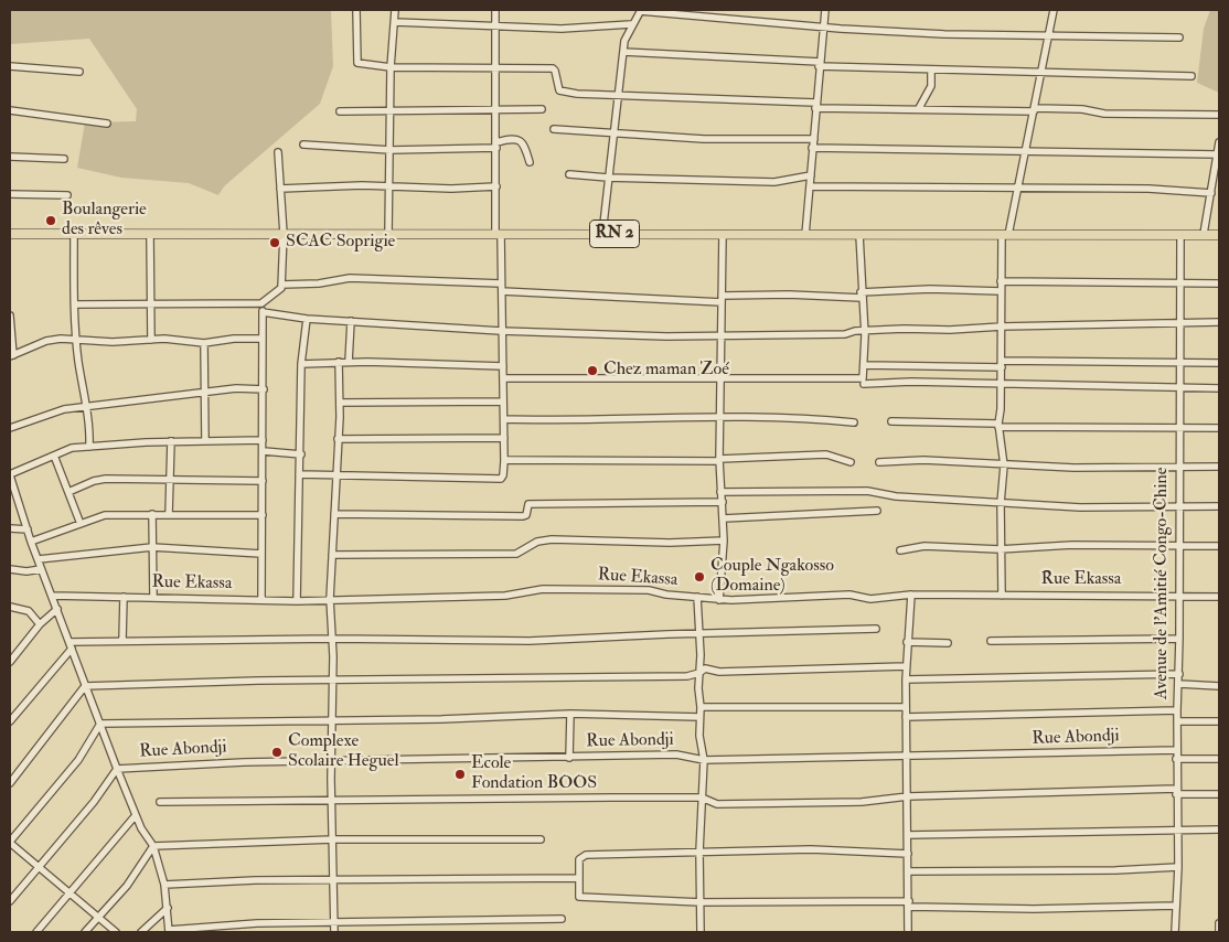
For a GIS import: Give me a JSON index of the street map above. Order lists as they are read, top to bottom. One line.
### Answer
{"streets":{"highway":["RN 2"],"street":["Rue Ekassa","Avenue de l'Amitié Congo-Chine","Rue Abondji"]},"crossings":[["RN 2","Avenue de l'Amitié Congo-Chine"],["Rue Ekassa","Avenue de l'Amitié Congo-Chine"],["Avenue de l'Amitié Congo-Chine","Rue Abondji"]],"places":["Boulangerie des rêves","SCAC Soprigie","Chez maman Zoé","Couple Ngakosso (Domaine)","Complexe Scolaire Heguel","Ecole Fondation BOOS"]}
